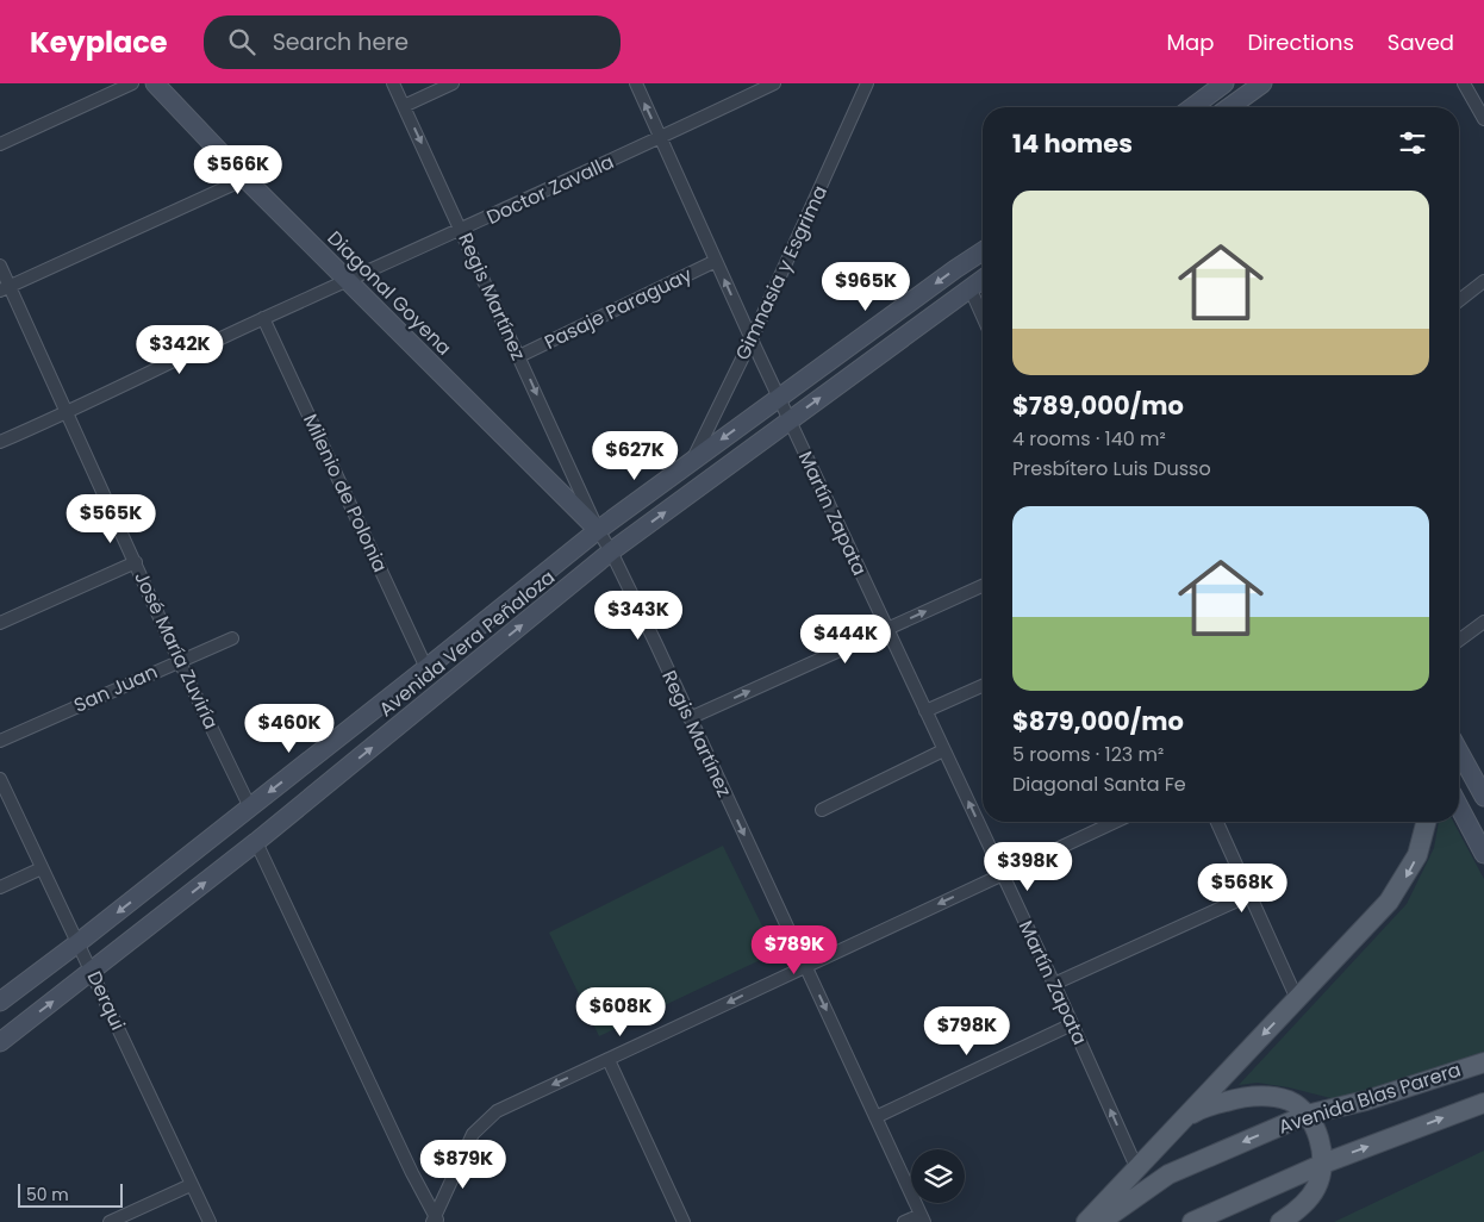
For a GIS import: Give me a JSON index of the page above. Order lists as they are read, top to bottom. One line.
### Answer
{"streets":{"main road":["Diagonal Goyena","Avenida Vera Peñaloza","Avenida Blas Parera"],"street":["Doctor Zavalla","Gimnasia y Esgrima","Regis Martínez","Pasaje Paraguay","Milenio de Polonia","Martín Zapata","José María Zuviría","San Juan","Derqui"]},"crossings":[["Doctor Zavalla","Diagonal Goyena"],["Doctor Zavalla","Regis Martínez"],["Doctor Zavalla","Milenio de Polonia"],["Doctor Zavalla","Martín Zapata"],["Doctor Zavalla","José María Zuviría"],["Gimnasia y Esgrima","Martín Zapata"],["Gimnasia y Esgrima","Avenida Vera Peñaloza"],["Diagonal Goyena","Regis Martínez"],["Diagonal Goyena","Avenida Vera Peñaloza"],["Regis Martínez","Pasaje Paraguay"],["Regis Martínez","Avenida Vera Peñaloza"],["Pasaje Paraguay","Martín Zapata"],["Milenio de Polonia","Avenida Vera Peñaloza"],["Martín Zapata","Avenida Vera Peñaloza"],["Avenida Vera Peñaloza","José María Zuviría"],["Avenida Vera Peñaloza","Derqui"],["José María Zuviría","San Juan"]],"one_way":["Regis Martínez","Martín Zapata"],"scale_bar":"50 m","page":{"header":"Keyplace","search":"Search here","nav":["Map","Directions","Saved"],"heading":"14 homes","price":["$566K","$965K","$342K","$627K","$565K","$343K","$444K","$460K","$398K","$568K","$789K","$608K","$798K","$879K"],"list":[{"name":"$789,000/mo","note":"4 rooms · 140 m² · Presbítero Luis Dusso"},{"name":"$879,000/mo","note":"5 rooms · 123 m² · Diagonal Santa Fe"}],"scale":"50 m"}}
